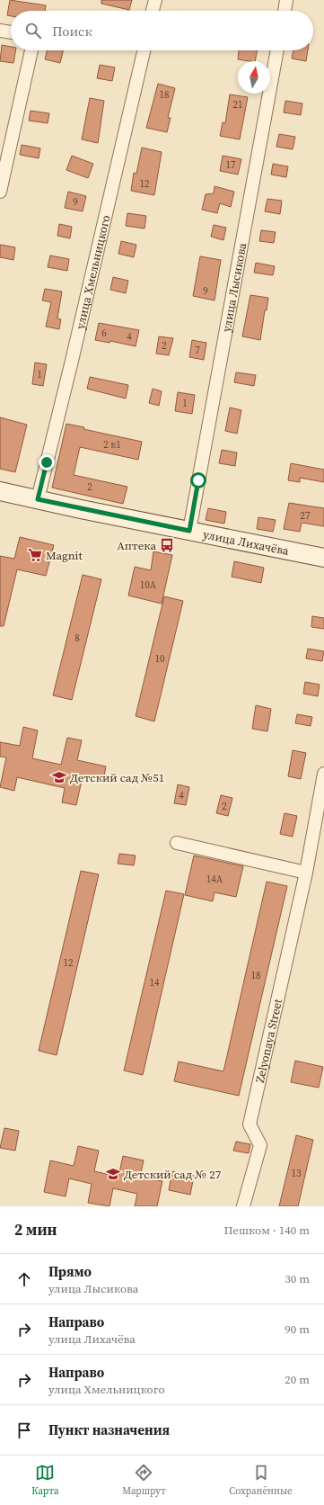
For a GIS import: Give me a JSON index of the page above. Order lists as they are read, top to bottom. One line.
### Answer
{"streets":{"main road":["улица Лихачёва"],"street":["улица Хмельницкого","улица Лысикова","Zelyonaya Street"]},"crossings":[["улица Хмельницкого","улица Лихачёва"],["улица Лысикова","улица Лихачёва"]],"places":{"bus stop":["Аптека"],"supermarket":["Magnit"],"school or university":["Детский сад №51","Детский сад № 27"]},"house_numbers":["18","21","17","12","9","9","6","4","2","7","1","1","2 к1","2","27","10А","8","10","4","2","14А","12","18","14","13"],"north":"top","page":{"search":"Поиск","heading":["2 мин","Пешком · 140 m"],"list":[["Прямо","улица Лысикова","30 m"],["Направо","улица Лихачёва","90 m"],["Направо","улица Хмельницкого","20 m"],"Пункт назначения"],"nav":["Карта","Маршрут","Сохранённые"]}}
